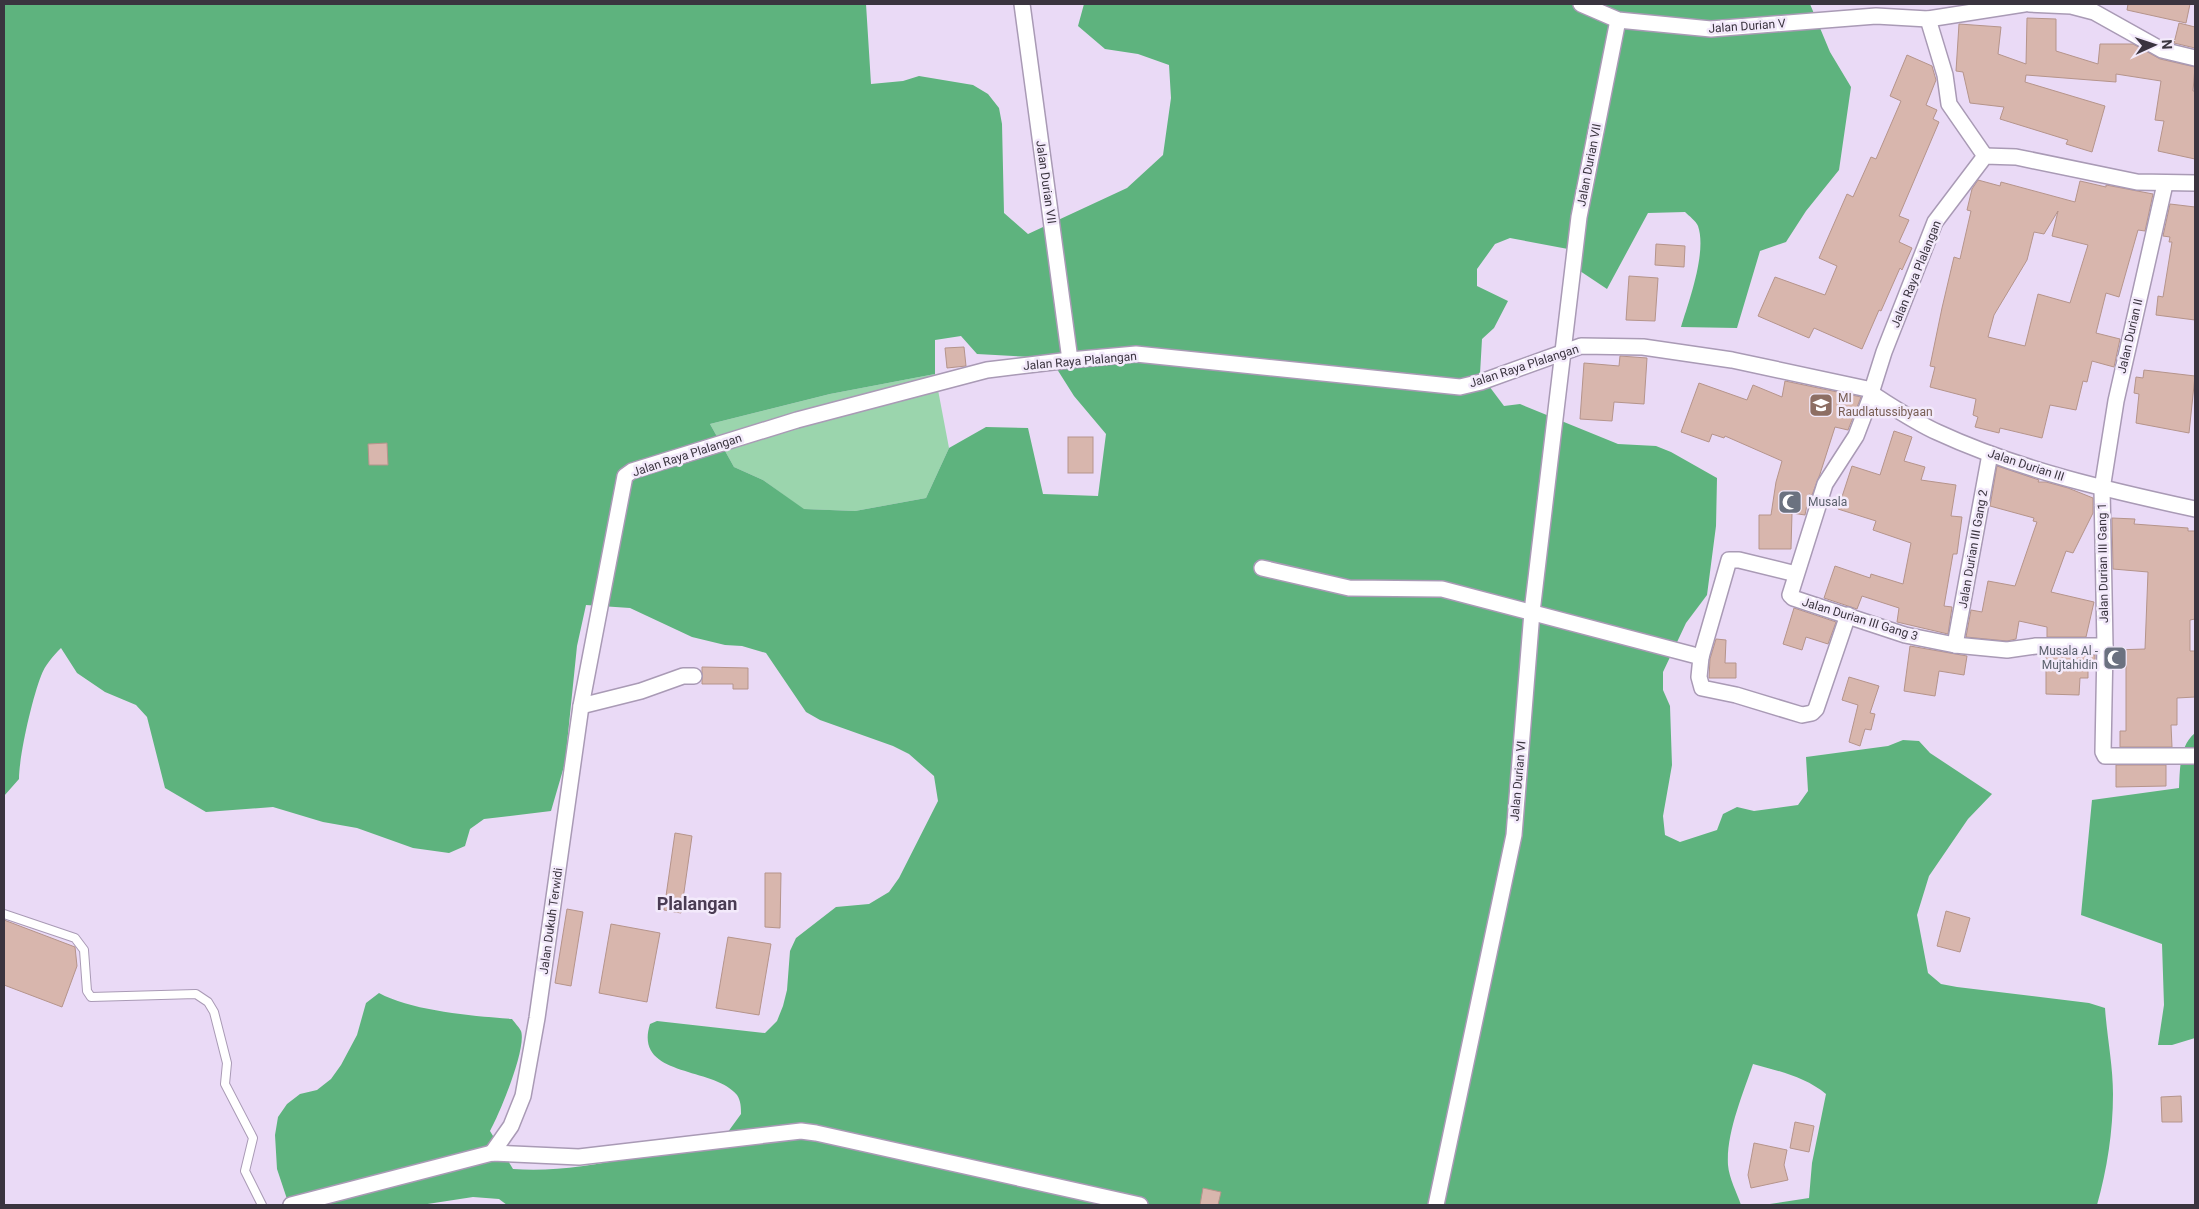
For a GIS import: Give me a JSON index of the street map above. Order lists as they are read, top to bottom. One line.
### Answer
{"streets":{"street":["Jalan Durian V","Jalan Durian VII","Jalan Raya Plalangan","Jalan Durian II","Jalan Durian III","Jalan Durian III Gang 2","Jalan Durian III Gang 1","Jalan Durian III Gang 3","Jalan Durian VI","Jalan Dukuh Terwidi"]},"crossings":[["Jalan Durian V","Jalan Durian VII"],["Jalan Durian VII","Jalan Raya Plalangan"],["Jalan Durian VII","Jalan Durian VI"],["Jalan Raya Plalangan","Jalan Durian III"],["Jalan Raya Plalangan","Jalan Durian III Gang 3"],["Jalan Raya Plalangan","Jalan Durian VI"],["Jalan Raya Plalangan","Jalan Dukuh Terwidi"],["Jalan Durian II","Jalan Durian III"],["Jalan Durian II","Jalan Durian III Gang 1"],["Jalan Durian III","Jalan Durian III Gang 2"],["Jalan Durian III","Jalan Durian III Gang 1"],["Jalan Durian III","Jalan Durian III Gang 3"],["Jalan Durian III Gang 2","Jalan Durian III Gang 3"],["Jalan Durian III Gang 1","Jalan Durian III Gang 3"]],"districts":["Plalangan"],"places":{"school or university":["MI Raudlatussibyaan"],"mosque":["Musala","Musala Al - Mujtahidin"]},"north":"right"}
